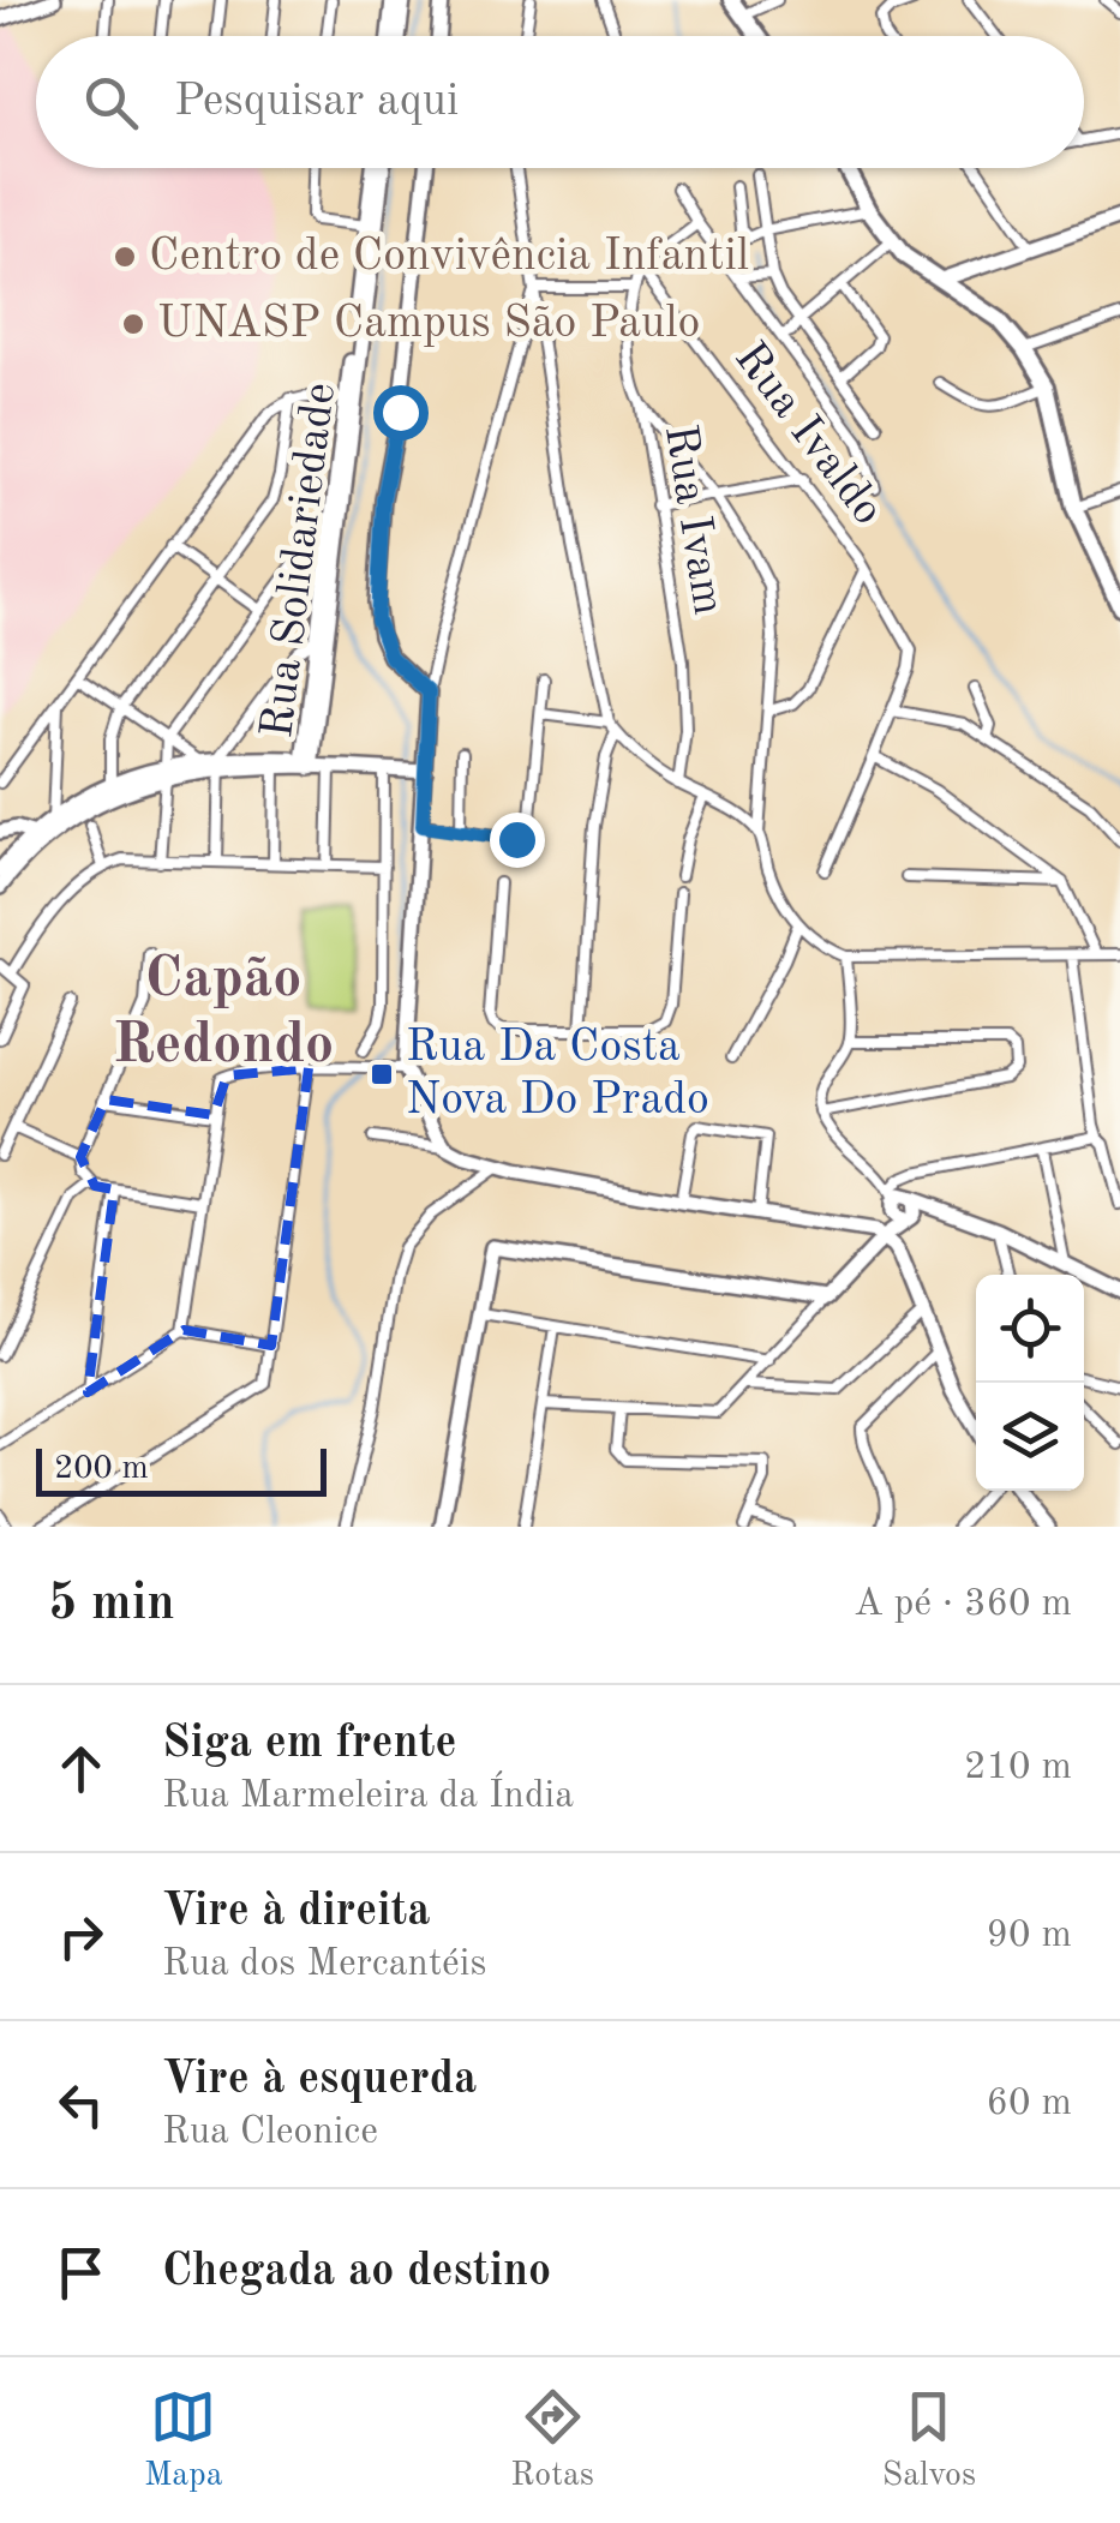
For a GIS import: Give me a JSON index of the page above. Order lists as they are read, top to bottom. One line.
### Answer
{"streets":{"street":["Rua Ivaldo","Rua Ivam","Rua Solidariedade"]},"crossings":[["Rua Ivaldo","Rua Ivam"]],"districts":["Capão Redondo"],"places":{"other":["Centro de Convivência Infantil","UNASP Campus São Paulo"],"transit":["Rua Da Costa Nova Do Prado"]},"scale_bar":"200 m","page":{"search":"Pesquisar aqui","scale":"200 m","heading":["5 min","A pé · 360 m"],"list":[["Siga em frente","Rua Marmeleira da Índia","210 m"],["Vire à direita","Rua dos Mercantéis","90 m"],["Vire à esquerda","Rua Cleonice","60 m"],"Chegada ao destino"],"nav":["Mapa","Rotas","Salvos"]}}
